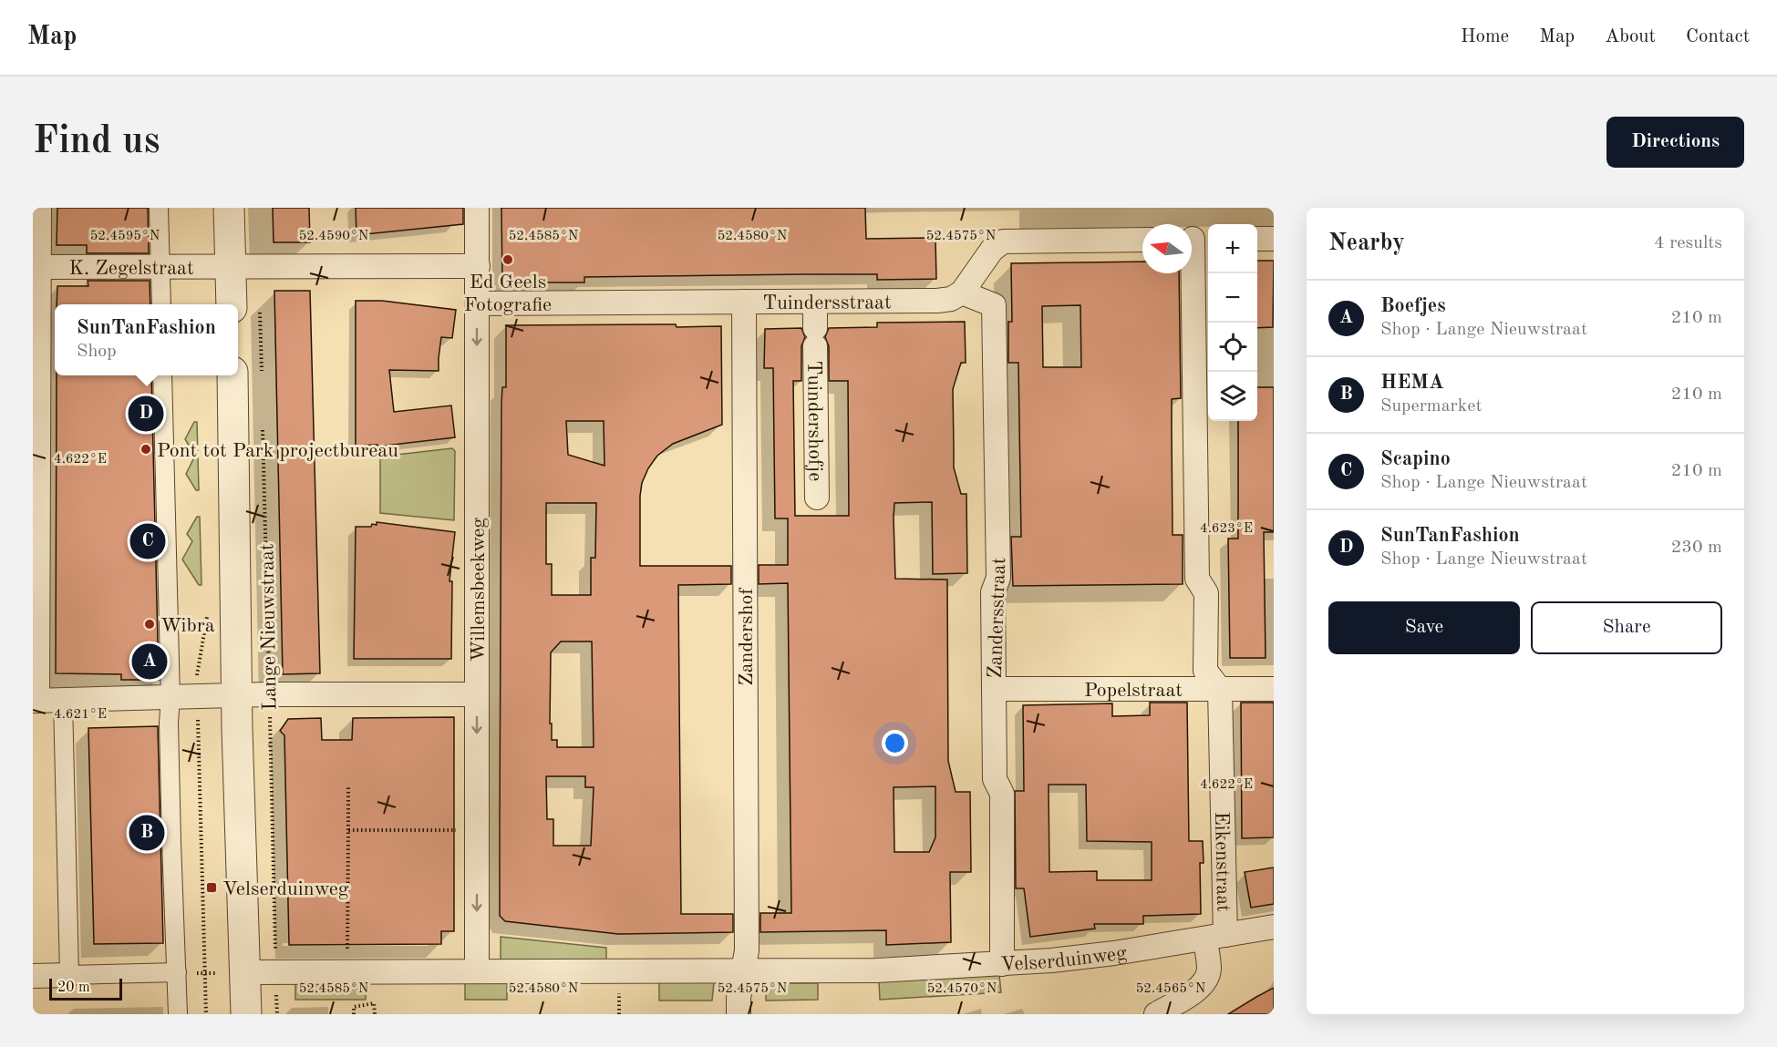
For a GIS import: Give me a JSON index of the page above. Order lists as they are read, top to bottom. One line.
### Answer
{"streets":{"street":["K. Zegelstraat","Tuindersstraat","Tuindershofje","Willemsbeekweg","Zandersstraat","Lange Nieuwstraat","Zandershof","Popelstraat","Eikenstraat","Velserduinweg"]},"crossings":[["K. Zegelstraat","Willemsbeekweg"],["Tuindersstraat","Tuindershofje"],["Tuindersstraat","Willemsbeekweg"],["Tuindersstraat","Zandersstraat"],["Tuindersstraat","Zandershof"],["Willemsbeekweg","Velserduinweg"],["Zandersstraat","Popelstraat"],["Zandersstraat","Velserduinweg"],["Lange Nieuwstraat","Velserduinweg"],["Zandershof","Velserduinweg"],["Popelstraat","Eikenstraat"],["Eikenstraat","Velserduinweg"]],"one_way":["Willemsbeekweg"],"places":{"other":["Ed Geels Fotografie","Pont tot Park projectbureau","Wibra"],"transit":["Velserduinweg"]},"scale_bar":"20 m","north":"left","page":{"header":"Map","nav":["Home","Map","About","Contact"],"buttons":["Directions",["Save","Share"]],"title":"Find us","heading":["Nearby","4 results"],"map_buttons":["+","−"],"list":[{"mark":"A","name":"Boefjes","note":"Shop · Lange Nieuwstraat","value":"210 m"},{"mark":"B","name":"HEMA","note":"Supermarket","value":"210 m"},{"mark":"C","name":"Scapino","note":"Shop · Lange Nieuwstraat","value":"210 m"},{"mark":"D","name":"SunTanFashion","note":"Shop · Lange Nieuwstraat","value":"230 m"}],"popup":["SunTanFashion","Shop"],"pins":["D","C","A","B"],"scale":"20 m"},"coordinates":["52.4590°N","52.4585°N","52.4580°N","52.4595°N","52.4575°N","4.622°E","4.623°E","4.621°E","52.4570°N","52.4565°N"]}
